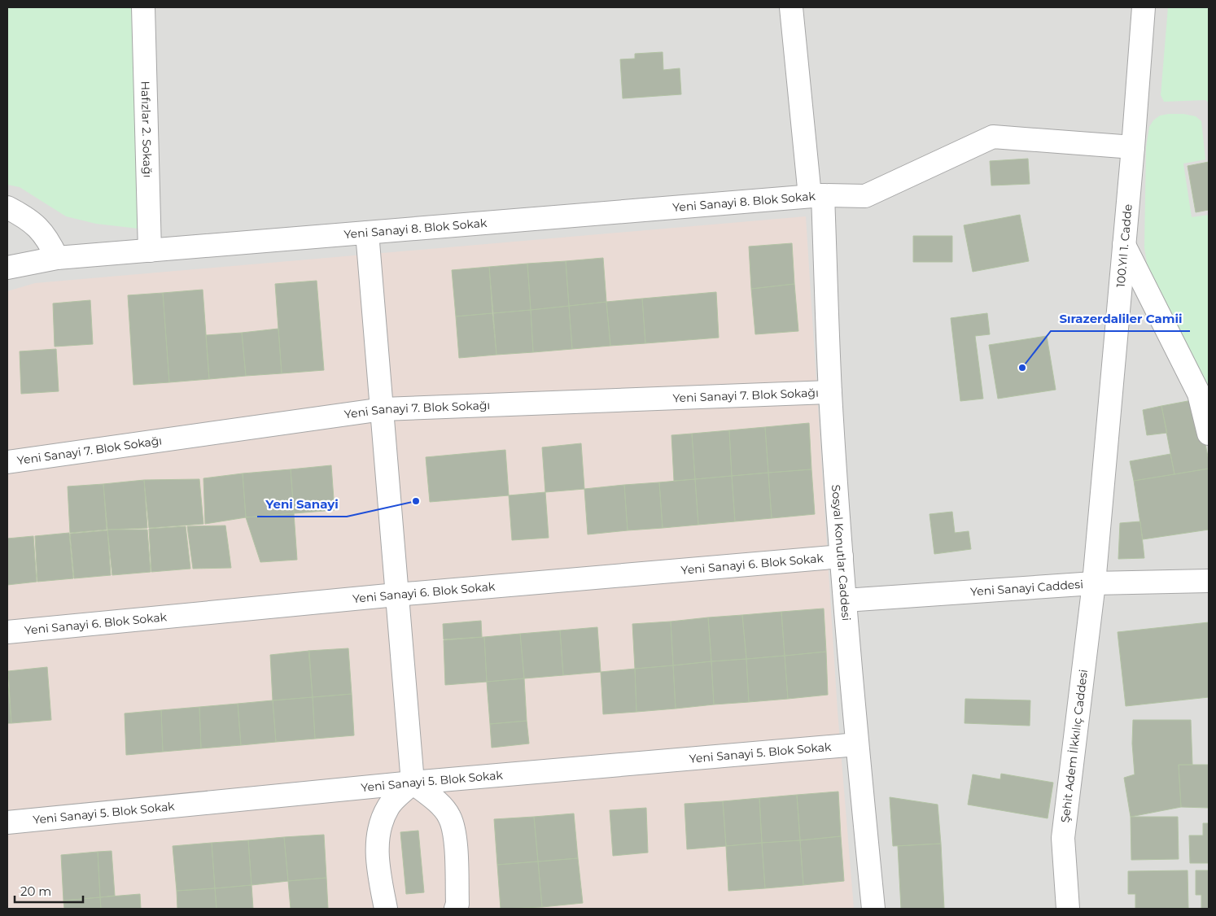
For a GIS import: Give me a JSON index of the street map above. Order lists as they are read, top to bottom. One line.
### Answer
{"streets":{"street":["Hafızlar 2. Sokağı","Yeni Sanayi 8. Blok Sokak","100.Yıl 1. Cadde","Yeni Sanayi 7. Blok Sokağı","Sosyal Konutlar Caddesi","Yeni Sanayi 6. Blok Sokak","Yeni Sanayi Caddesi","Şehit Adem İlkkılıç Caddesi","Yeni Sanayi 5. Blok Sokak"]},"crossings":[["Hafızlar 2. Sokağı","Yeni Sanayi 8. Blok Sokak"],["Yeni Sanayi 8. Blok Sokak","100.Yıl 1. Cadde"],["Yeni Sanayi 8. Blok Sokak","Sosyal Konutlar Caddesi"],["100.Yıl 1. Cadde","Yeni Sanayi Caddesi"],["100.Yıl 1. Cadde","Şehit Adem İlkkılıç Caddesi"],["Yeni Sanayi 7. Blok Sokağı","Sosyal Konutlar Caddesi"],["Sosyal Konutlar Caddesi","Yeni Sanayi 6. Blok Sokak"],["Sosyal Konutlar Caddesi","Yeni Sanayi Caddesi"],["Sosyal Konutlar Caddesi","Yeni Sanayi 5. Blok Sokak"],["Yeni Sanayi Caddesi","Şehit Adem İlkkılıç Caddesi"]],"places":["Sırazerdaliler Camii","Yeni Sanayi"],"scale_bar":"20 m"}
